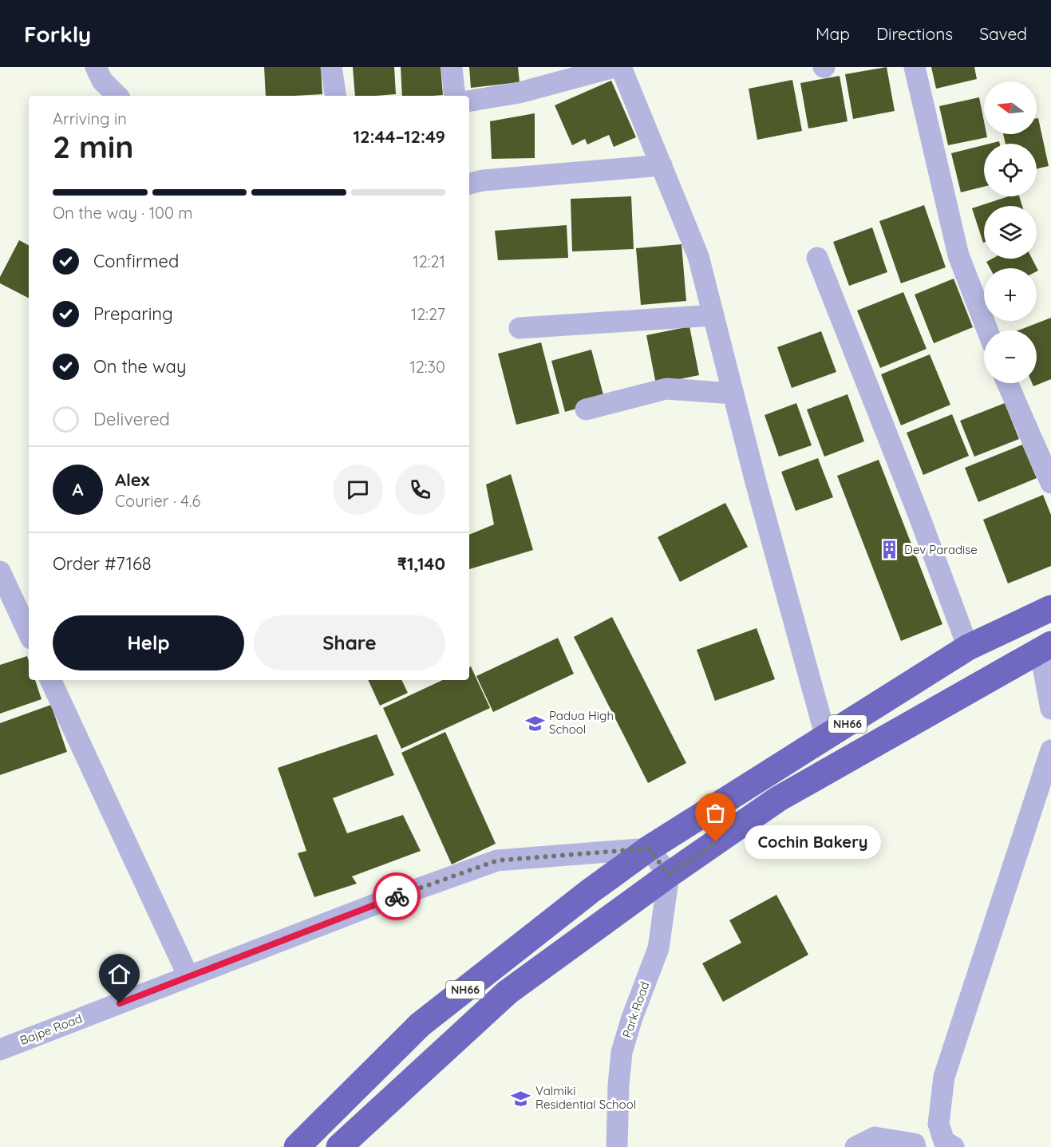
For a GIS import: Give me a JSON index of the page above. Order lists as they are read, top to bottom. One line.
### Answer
{"streets":{"highway":["NH66"],"street":["Park Road","Bajpe Road"]},"crossings":[["NH66","Park Road"],["NH66","Bajpe Road"]],"places":{"building":["Dev Paradise"],"school or university":["Padua High School","Valmiki Residential School"],"other":["Cochin Bakery"]},"north":"left","page":{"header":"Forkly","nav":["Map","Directions","Saved"],"map_buttons":["+","−"],"heading":["2 min","Arriving in","12:44–12:49"],"panel":["Alex","Courier · 4.6","Order #7168","₹1,140"],"bar":"On the way · 100 m","list":[["Confirmed","12:21"],["Preparing","12:27"],["On the way","12:30"],"Delivered"],"round":"A","buttons":["Help","Share"],"bubble":"Cochin Bakery"}}
